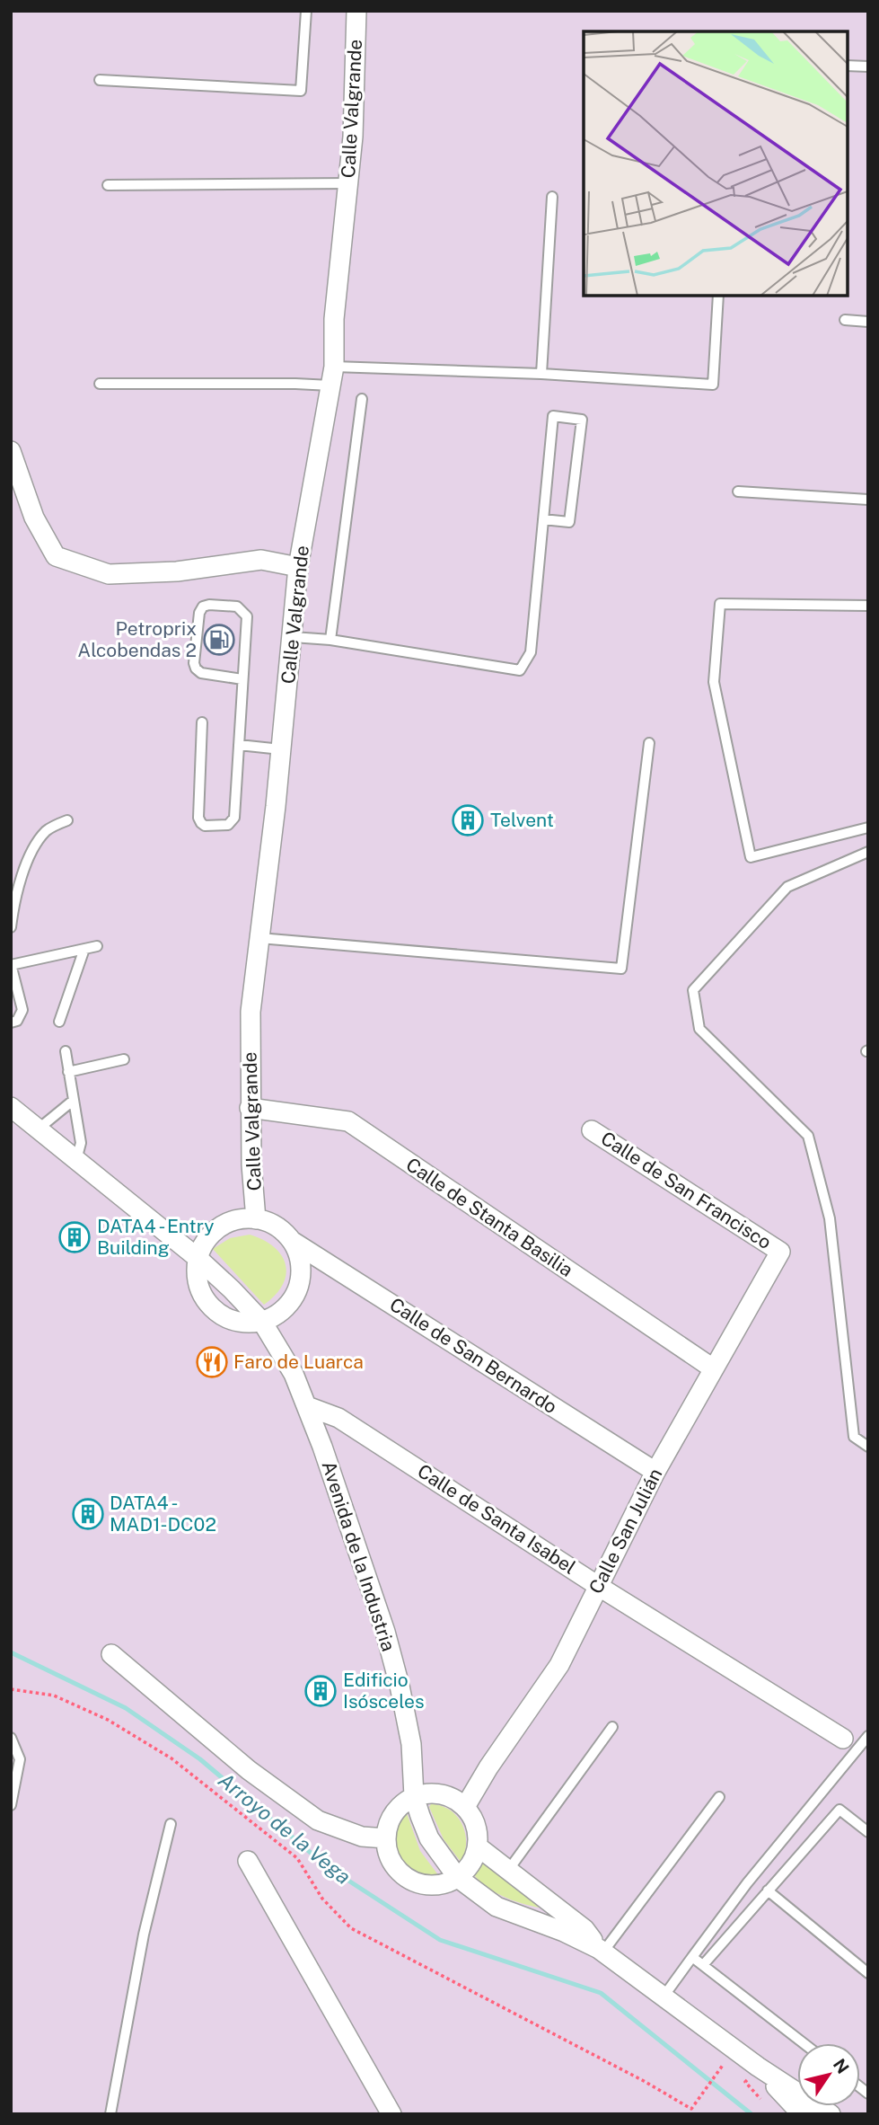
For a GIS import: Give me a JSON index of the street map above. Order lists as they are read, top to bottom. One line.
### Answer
{"streets":{"street":["Calle Valgrande","Calle de San Francisco","Calle de Stanta Basilia","Calle de San Bernardo","Calle de Santa Isabel","Calle San Julián","Avenida de la Industria"]},"crossings":[["Calle Valgrande","Calle de Stanta Basilia"],["Calle Valgrande","Calle de San Bernardo"],["Calle Valgrande","Avenida de la Industria"],["Calle de San Francisco","Calle San Julián"],["Calle de Stanta Basilia","Calle San Julián"],["Calle de San Bernardo","Calle San Julián"],["Calle de San Bernardo","Avenida de la Industria"],["Calle de Santa Isabel","Calle San Julián"],["Calle de Santa Isabel","Avenida de la Industria"]],"water":["Arroyo de la Vega"],"places":{"fuel station":["Petroprix Alcobendas 2"],"building":["Telvent","DATA4 - Entry Building","DATA4 - MAD1-DC02","Edificio Isósceles"],"restaurant":["Faro de Luarca"]},"north":"top right"}
